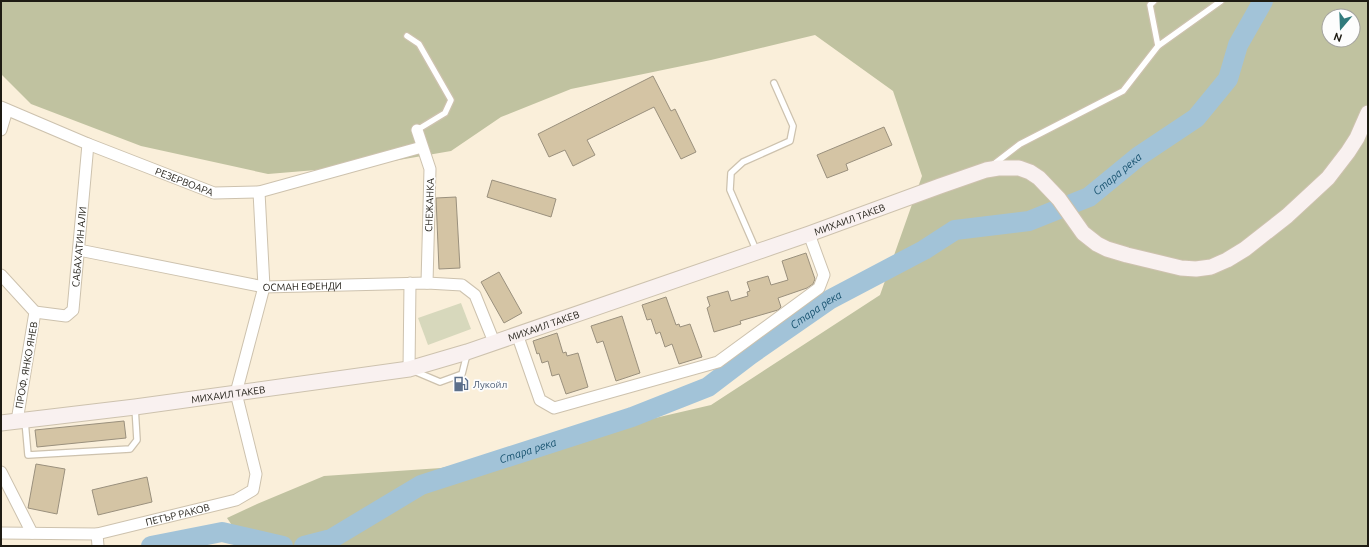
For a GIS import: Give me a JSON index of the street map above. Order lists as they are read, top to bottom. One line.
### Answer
{"streets":{"main road":["МИХАИЛ ТАКЕВ"],"street":["РЕЗЕРВОАРА","СНЕЖАНКА","САБАХАТИН АЛИ","ОСМАН ЕФЕНДИ","ПРОФ. ЯНКО ЯНЕВ","ПЕТЪР РАКОВ"]},"crossings":[["РЕЗЕРВОАРА","СНЕЖАНКА"],["РЕЗЕРВОАРА","САБАХАТИН АЛИ"],["СНЕЖАНКА","ОСМАН ЕФЕНДИ"],["МИХАИЛ ТАКЕВ","ОСМАН ЕФЕНДИ"],["МИХАИЛ ТАКЕВ","ПРОФ. ЯНКО ЯНЕВ"],["МИХАИЛ ТАКЕВ","ПЕТЪР РАКОВ"],["САБАХАТИН АЛИ","ОСМАН ЕФЕНДИ"],["САБАХАТИН АЛИ","ПРОФ. ЯНКО ЯНЕВ"]],"water":["Стара река"],"places":{"fuel station":["Лукойл"]},"north":"bottom"}
